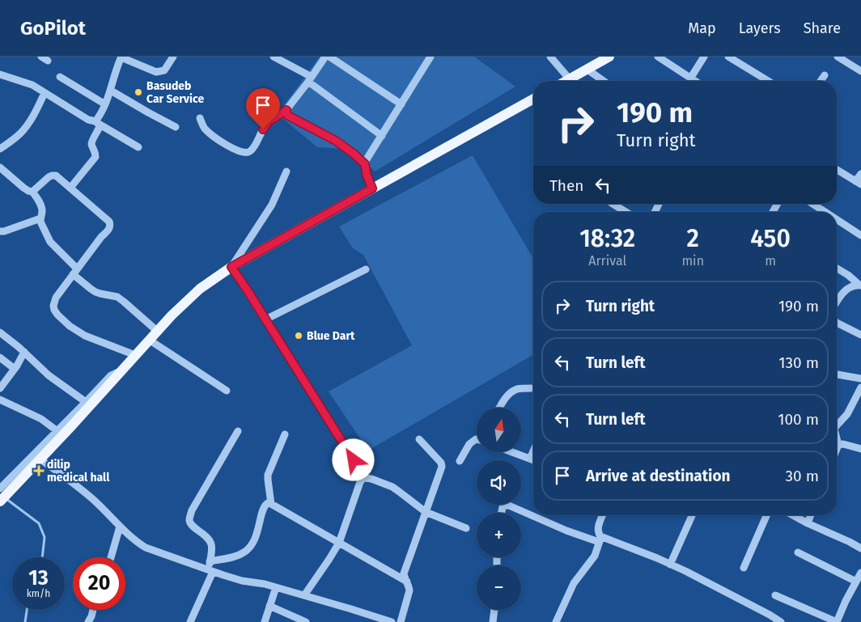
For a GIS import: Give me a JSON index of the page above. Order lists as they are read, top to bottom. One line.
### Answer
{"places":{"other":["Basudeb Car Service","Blue Dart"],"health":["dilip medical hall"]},"north":"top","page":{"header":"GoPilot","nav":["Map","Layers","Share"],"turn":["190 m","Turn right"],"then":"Then","eta":["18:32","Arrival","2","min","450","m"],"list":[{"name":"Turn right","value":"190 m"},{"name":"Turn left","value":"130 m"},{"name":"Turn left","value":"100 m"},{"name":"Arrive at destination","value":"30 m"}],"map_buttons":["+","−"],"speed":"13 km/h","limit":"20"}}
